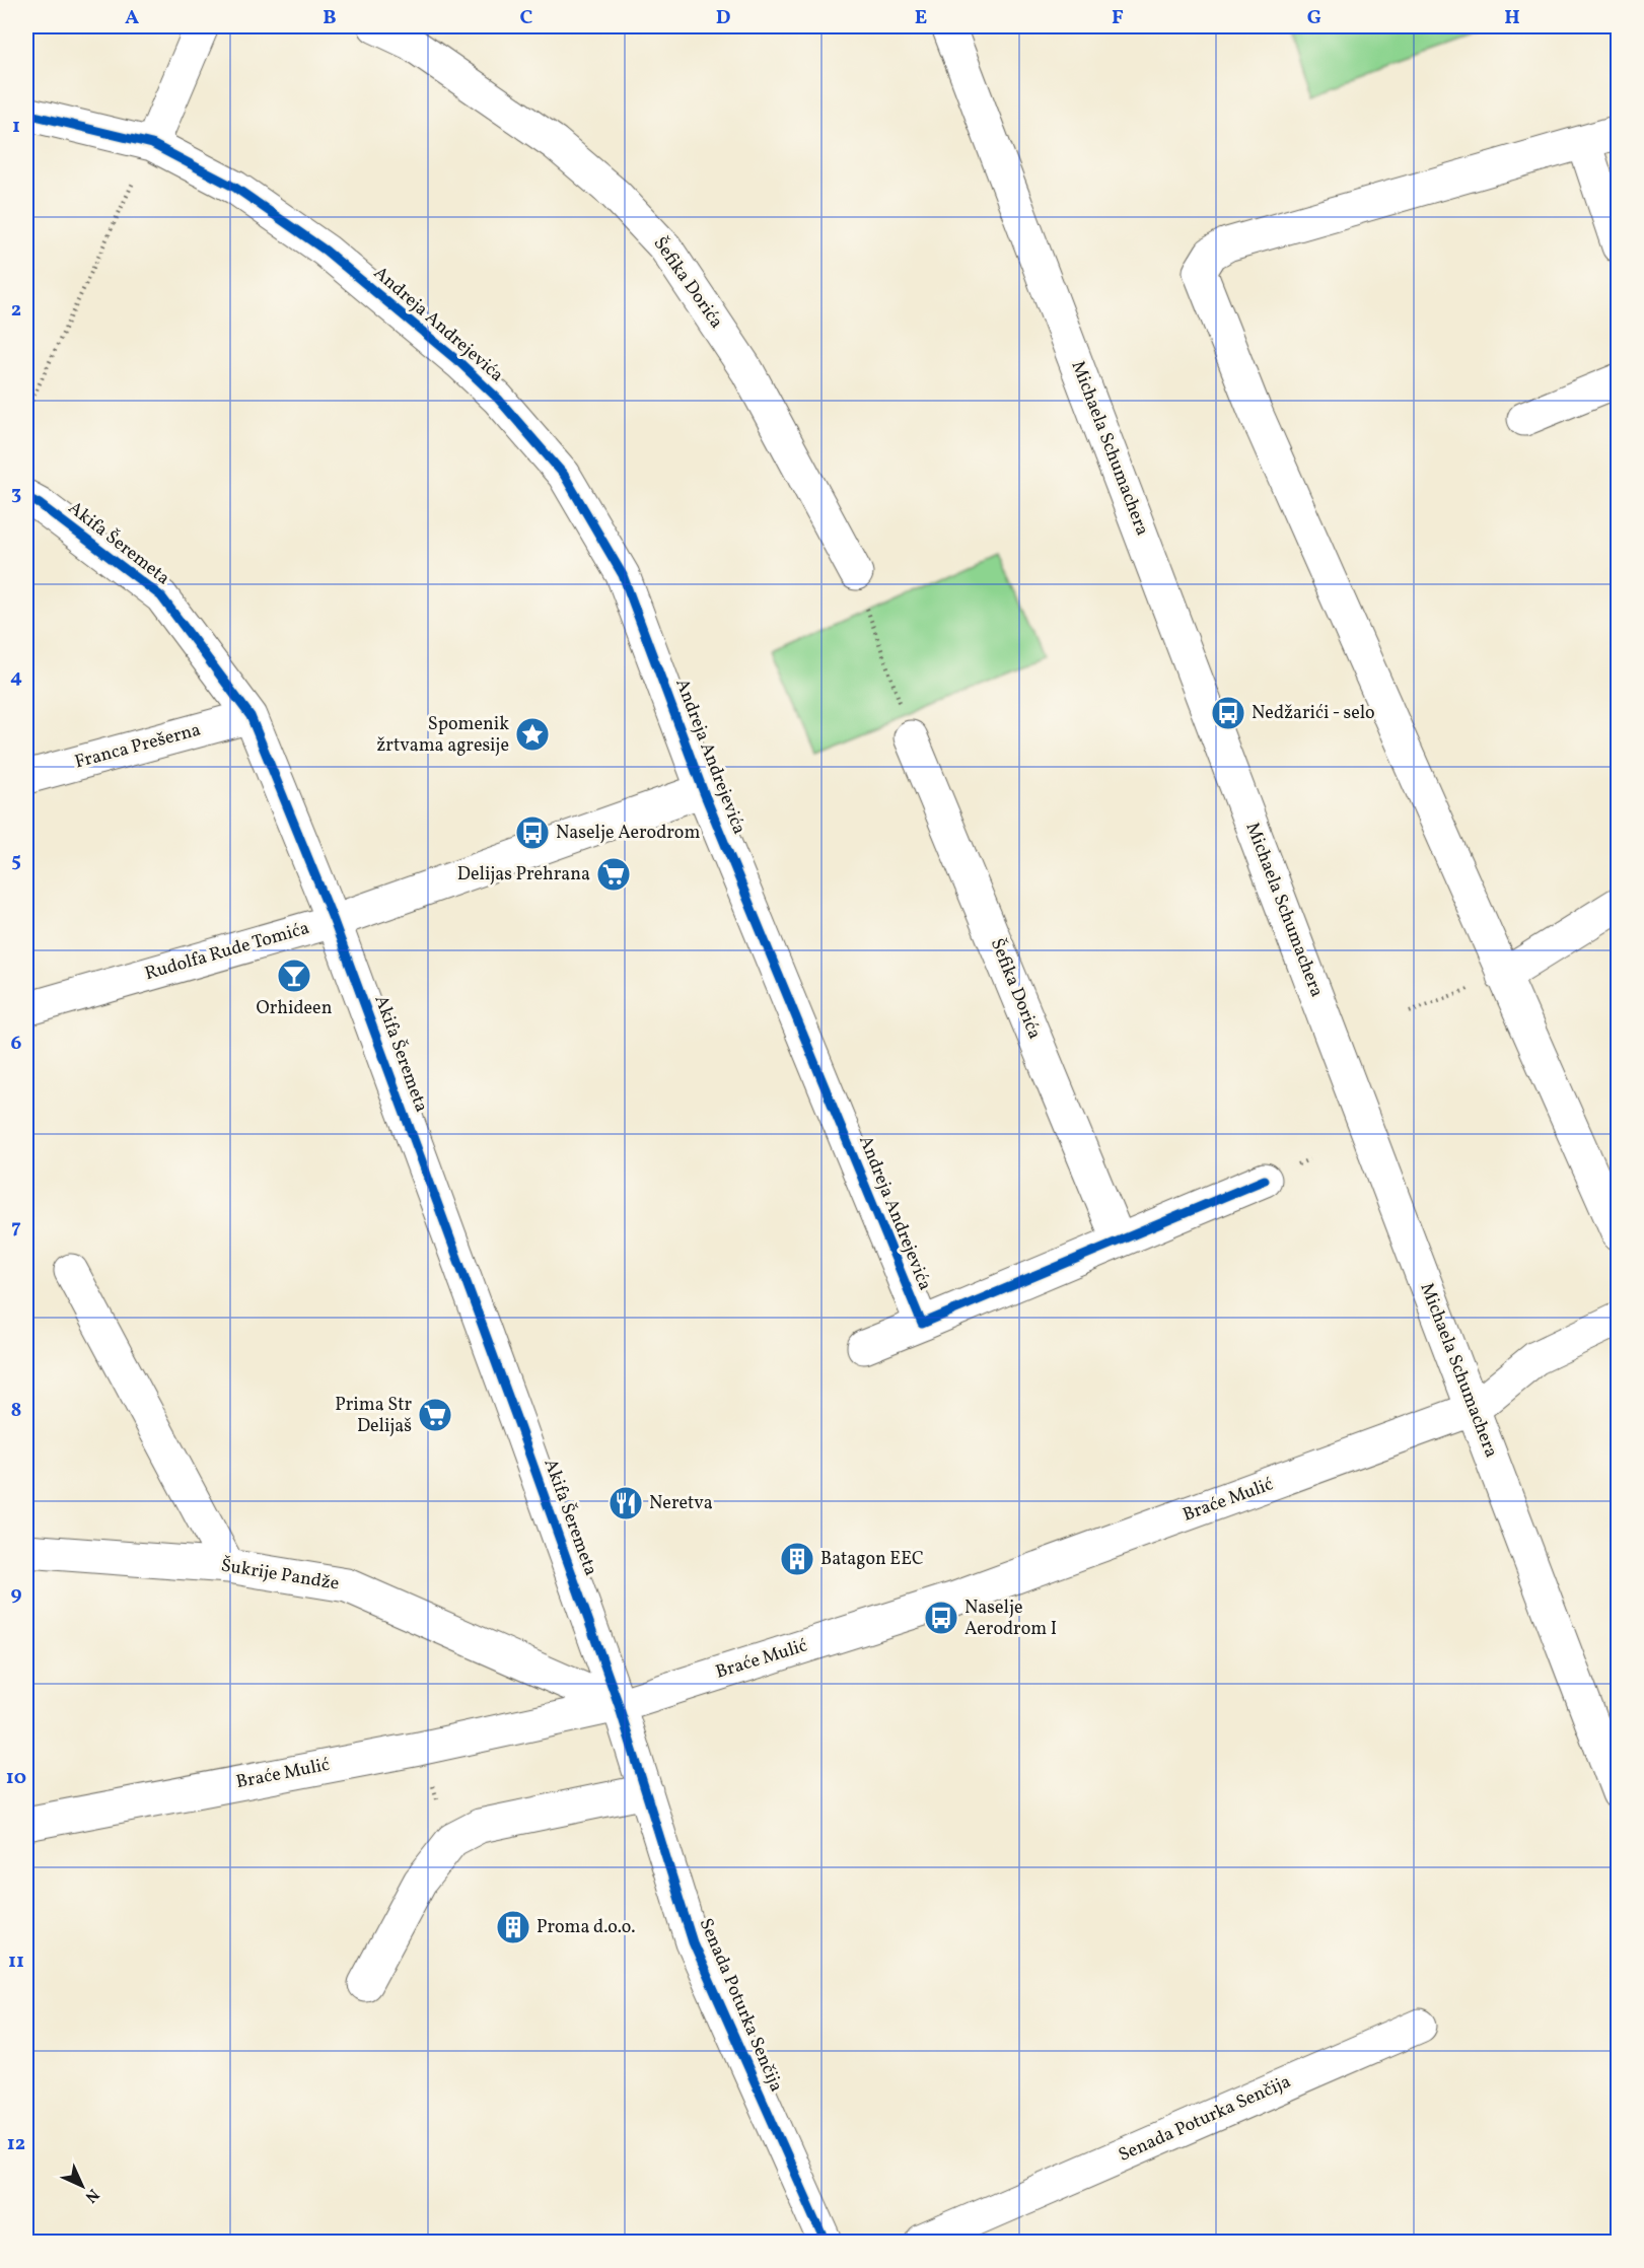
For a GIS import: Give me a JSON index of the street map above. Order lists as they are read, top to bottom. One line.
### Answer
{"streets":{"street":["Šefika Dorića","Andreja Andrejevića","Michaela Schumachera","Akifa Šeremeta","Franca Prešerna","Rudolfa Rude Tomića","Braće Mulić","Šukrije Pandže","Senada Poturka Senčija"]},"crossings":[["Andreja Andrejevića","Rudolfa Rude Tomića"],["Michaela Schumachera","Braće Mulić"],["Akifa Šeremeta","Franca Prešerna"],["Akifa Šeremeta","Rudolfa Rude Tomića"],["Akifa Šeremeta","Braće Mulić"],["Akifa Šeremeta","Šukrije Pandže"],["Akifa Šeremeta","Senada Poturka Senčija"],["Braće Mulić","Šukrije Pandže"],["Braće Mulić","Senada Poturka Senčija"],["Šukrije Pandže","Senada Poturka Senčija"]],"places":{"bus stop":["Nedžarići - selo","Naselje Aerodrom","Naselje Aerodrom I"],"place":["Spomenik žrtvama agresije"],"supermarket":["Delijas Prehrana","Prima Str Delijaš"],"bar":["Orhideen"],"restaurant":["Neretva"],"building":["Batagon EEC","Proma d.o.o."]},"north":"bottom right","grid":{"columns":["A","B","C","D","E","F","G","H"],"rows":["1","2","3","4","5","6","7","8","9","10","11","12"]}}
